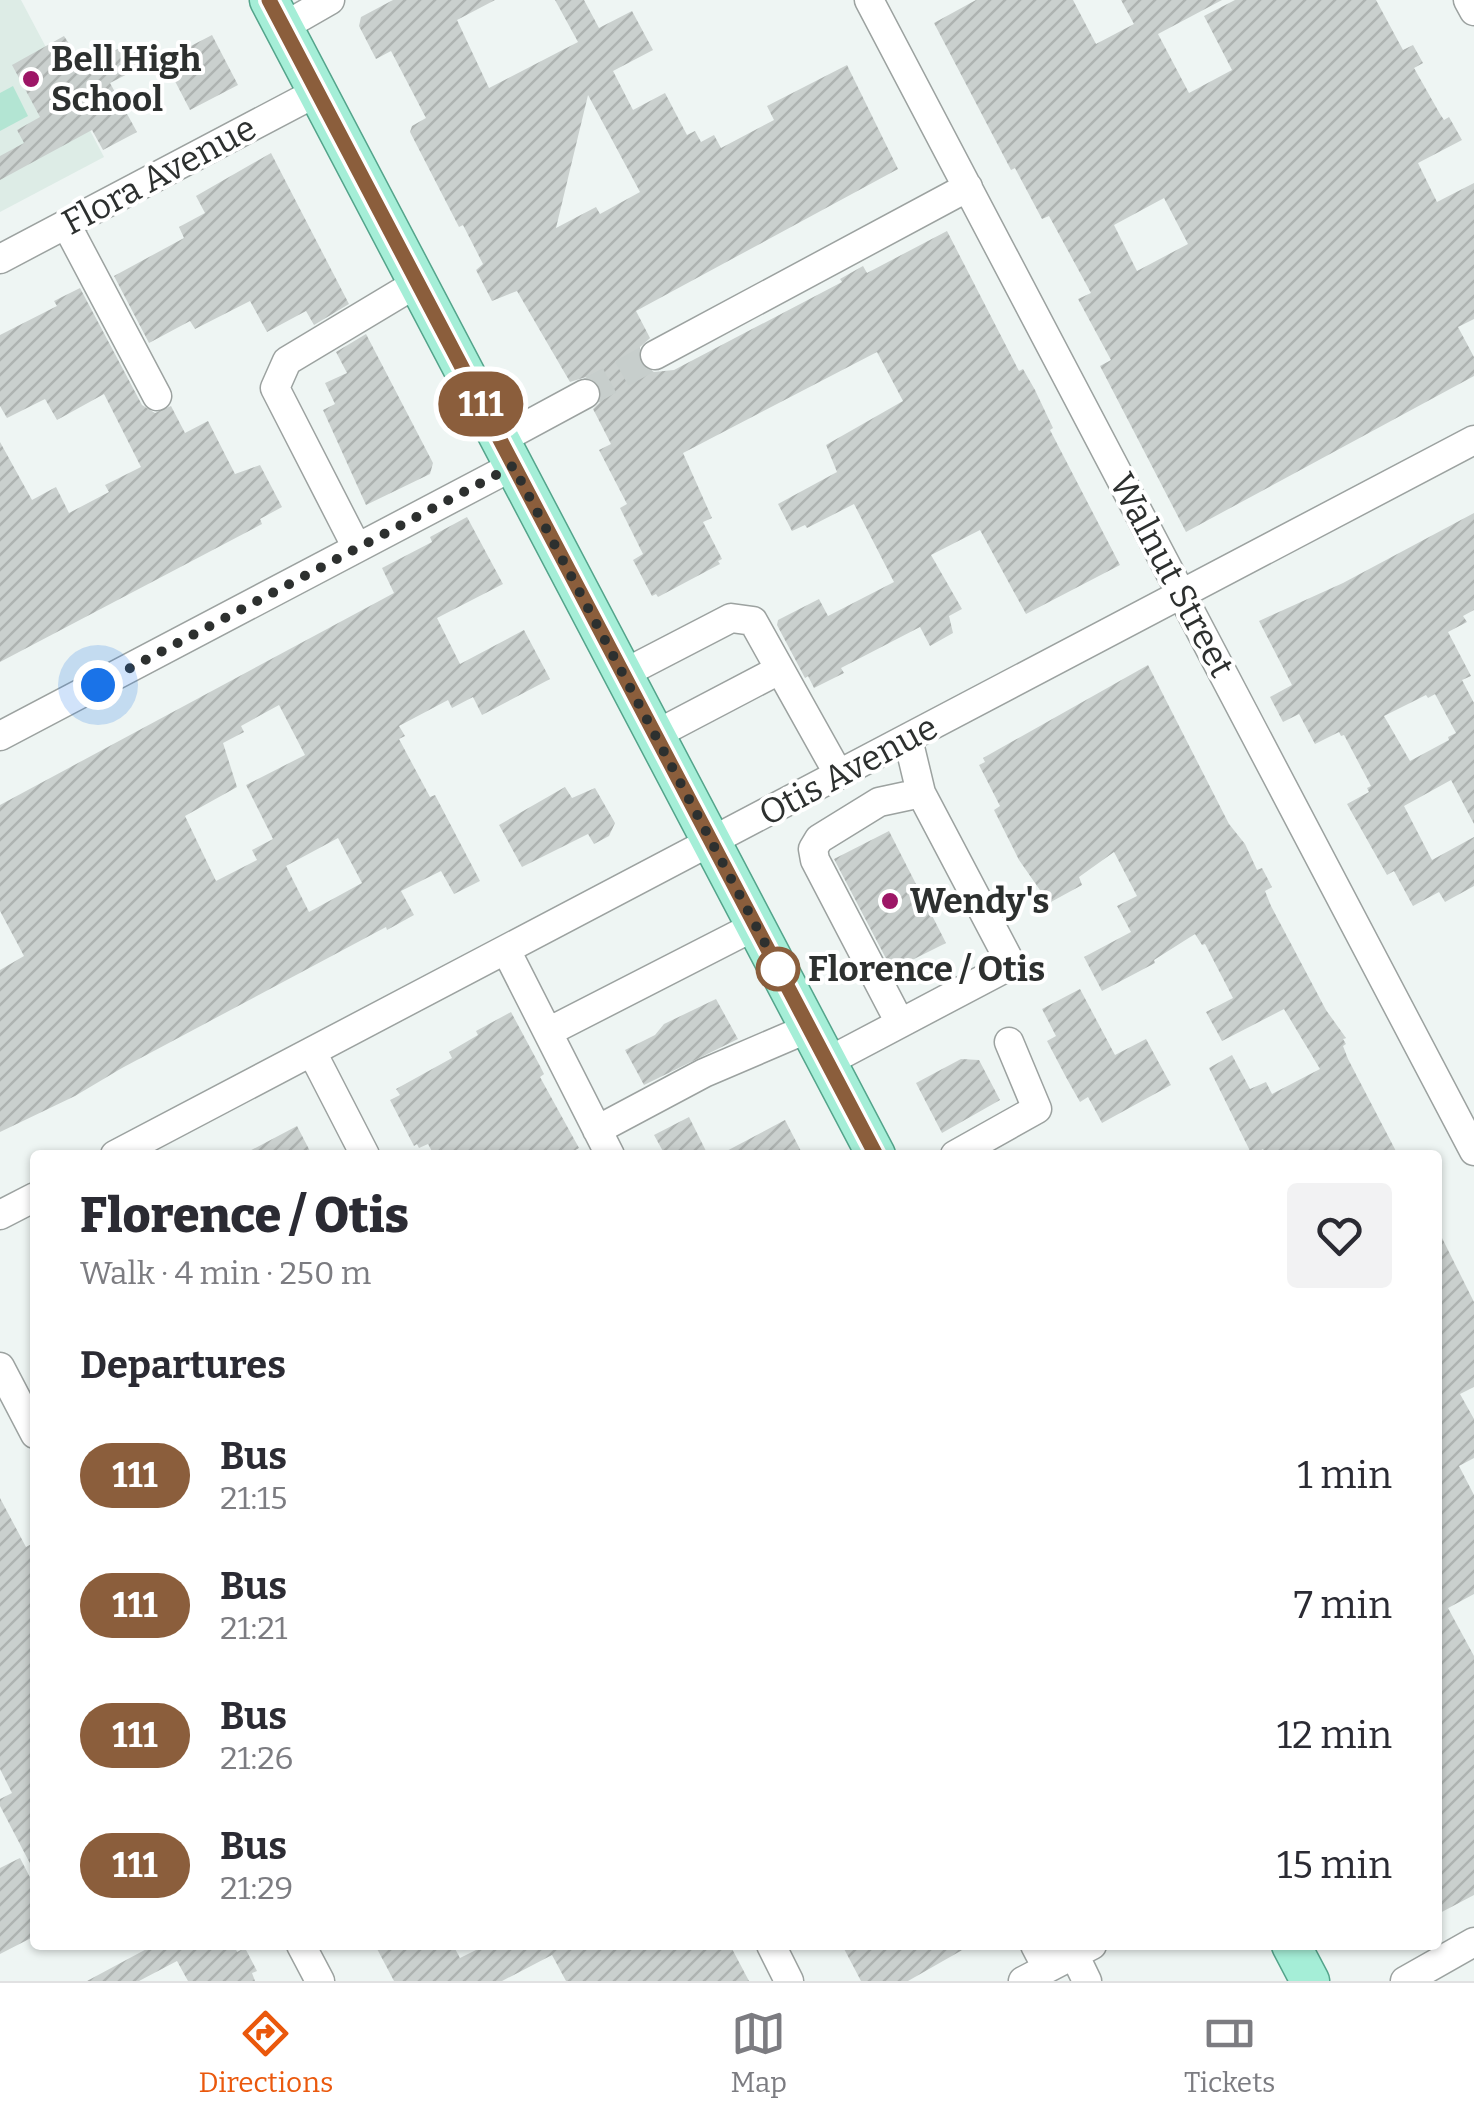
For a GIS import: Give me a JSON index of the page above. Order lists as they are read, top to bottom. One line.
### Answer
{"streets":{"street":["Flora Avenue","Walnut Street","Otis Avenue"]},"crossings":[["Walnut Street","Otis Avenue"]],"places":["Bell High School","Wendy's","Florence / Otis"],"lines":["bus line 111"],"page":{"on_map":"111","heading":[["Florence / Otis","Walk · 4 min · 250 m"],"Departures"],"list":[{"mark":"111","name":"Bus","note":"21:15","value":"1 min"},{"mark":"111","name":"Bus","note":"21:21","value":"7 min"},{"mark":"111","name":"Bus","note":"21:26","value":"12 min"},{"mark":"111","name":"Bus","note":"21:29","value":"15 min"}],"tabs":["Directions","Map","Tickets"]}}
